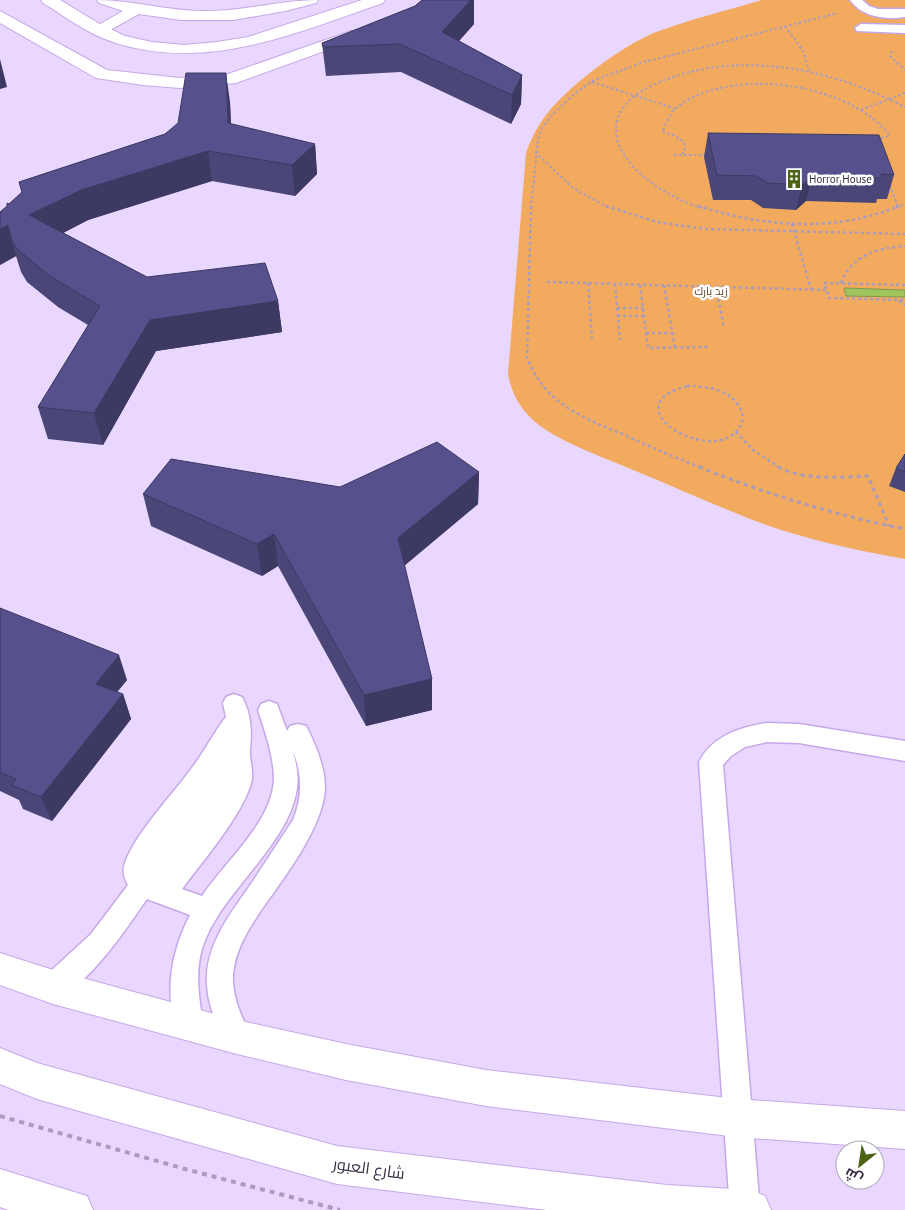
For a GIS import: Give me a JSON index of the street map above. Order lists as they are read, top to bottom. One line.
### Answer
{"streets":{"street":["شارع العبور"]},"parks":["زيد بارك"],"places":{"building":["Horror House"]},"north":"bottom left"}
